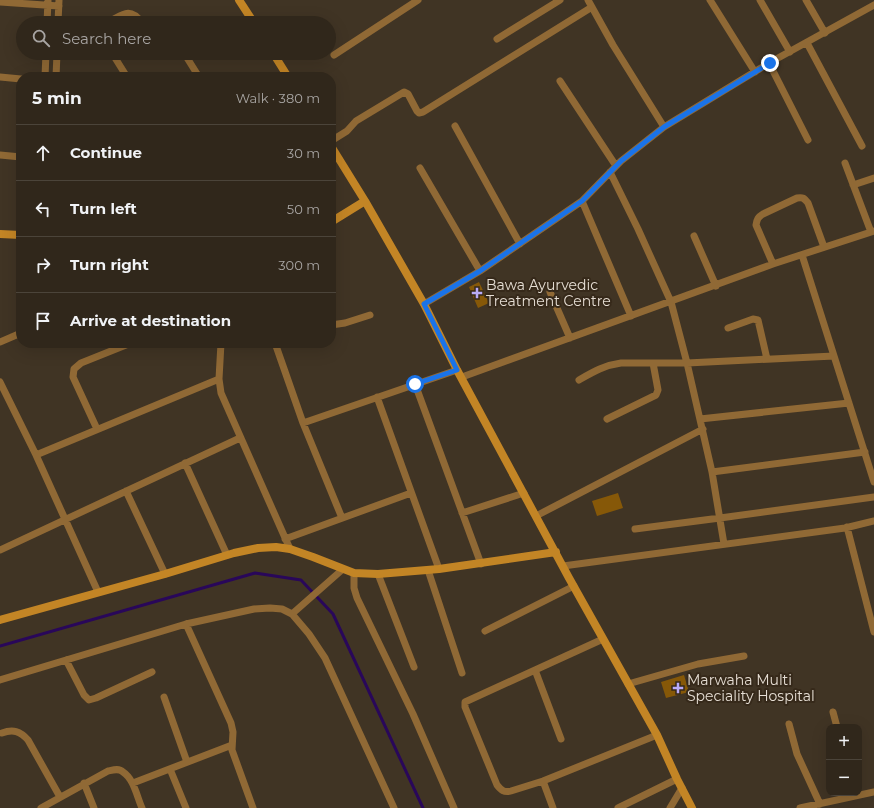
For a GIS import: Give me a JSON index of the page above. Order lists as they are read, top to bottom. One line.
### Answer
{"places":{"health":["Bawa Ayurvedic Treatment Centre","Marwaha Multi Speciality Hospital"]},"page":{"search":"Search here","heading":["5 min","Walk · 380 m"],"list":[["Continue","30 m"],["Turn left","50 m"],["Turn right","300 m"],"Arrive at destination"],"map_buttons":["+","−"]}}
